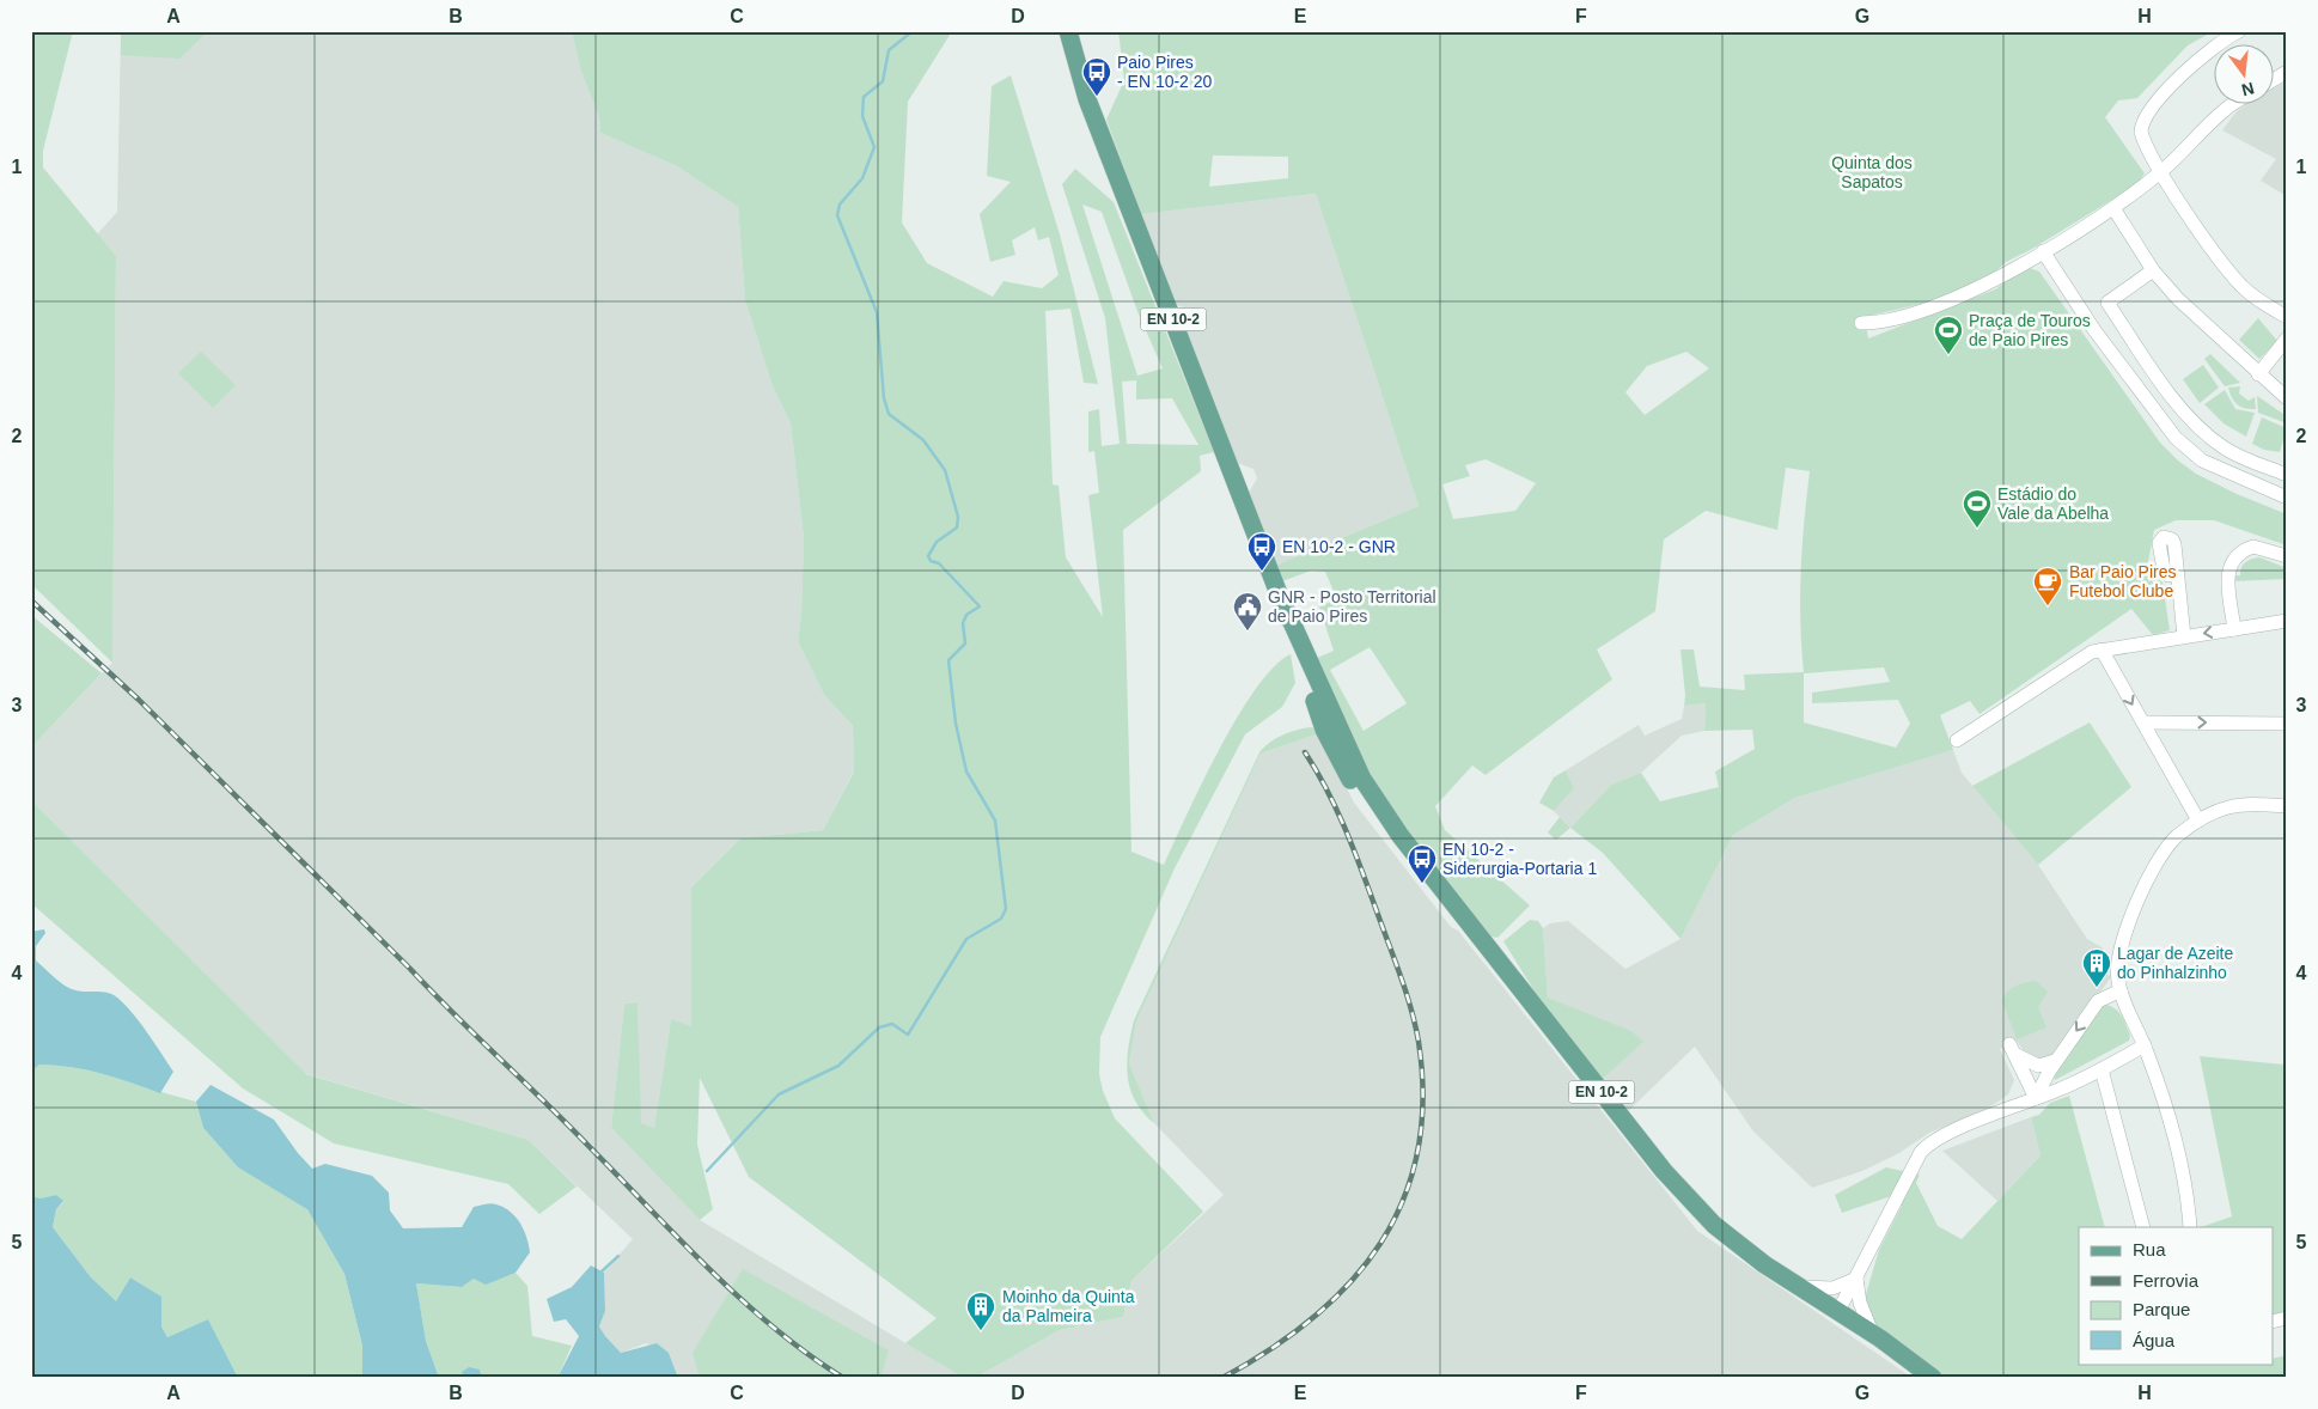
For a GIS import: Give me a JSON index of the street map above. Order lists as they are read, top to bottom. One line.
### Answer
{"streets":{"main road":["EN 10-2"]},"parks":["Quinta dos Sapatos"],"places":{"bus stop":["Paio Pires - EN 10-2 20","EN 10-2 - GNR","EN 10-2 - Siderurgia-Portaria 1"],"sports":["Praça de Touros de Paio Pires","Estádio do Vale da Abelha"],"cafe":["Bar Paio Pires Futebol Clube"],"public building":["GNR - Posto Territorial de Paio Pires"],"building":["Lagar de Azeite do Pinhalzinho","Moinho da Quinta da Palmeira"]},"legend":["Rua","Ferrovia","Parque","Água"],"north":"bottom","grid":{"columns":["A","B","C","D","E","F","G","H"],"rows":["1","2","3","4","5"]}}
